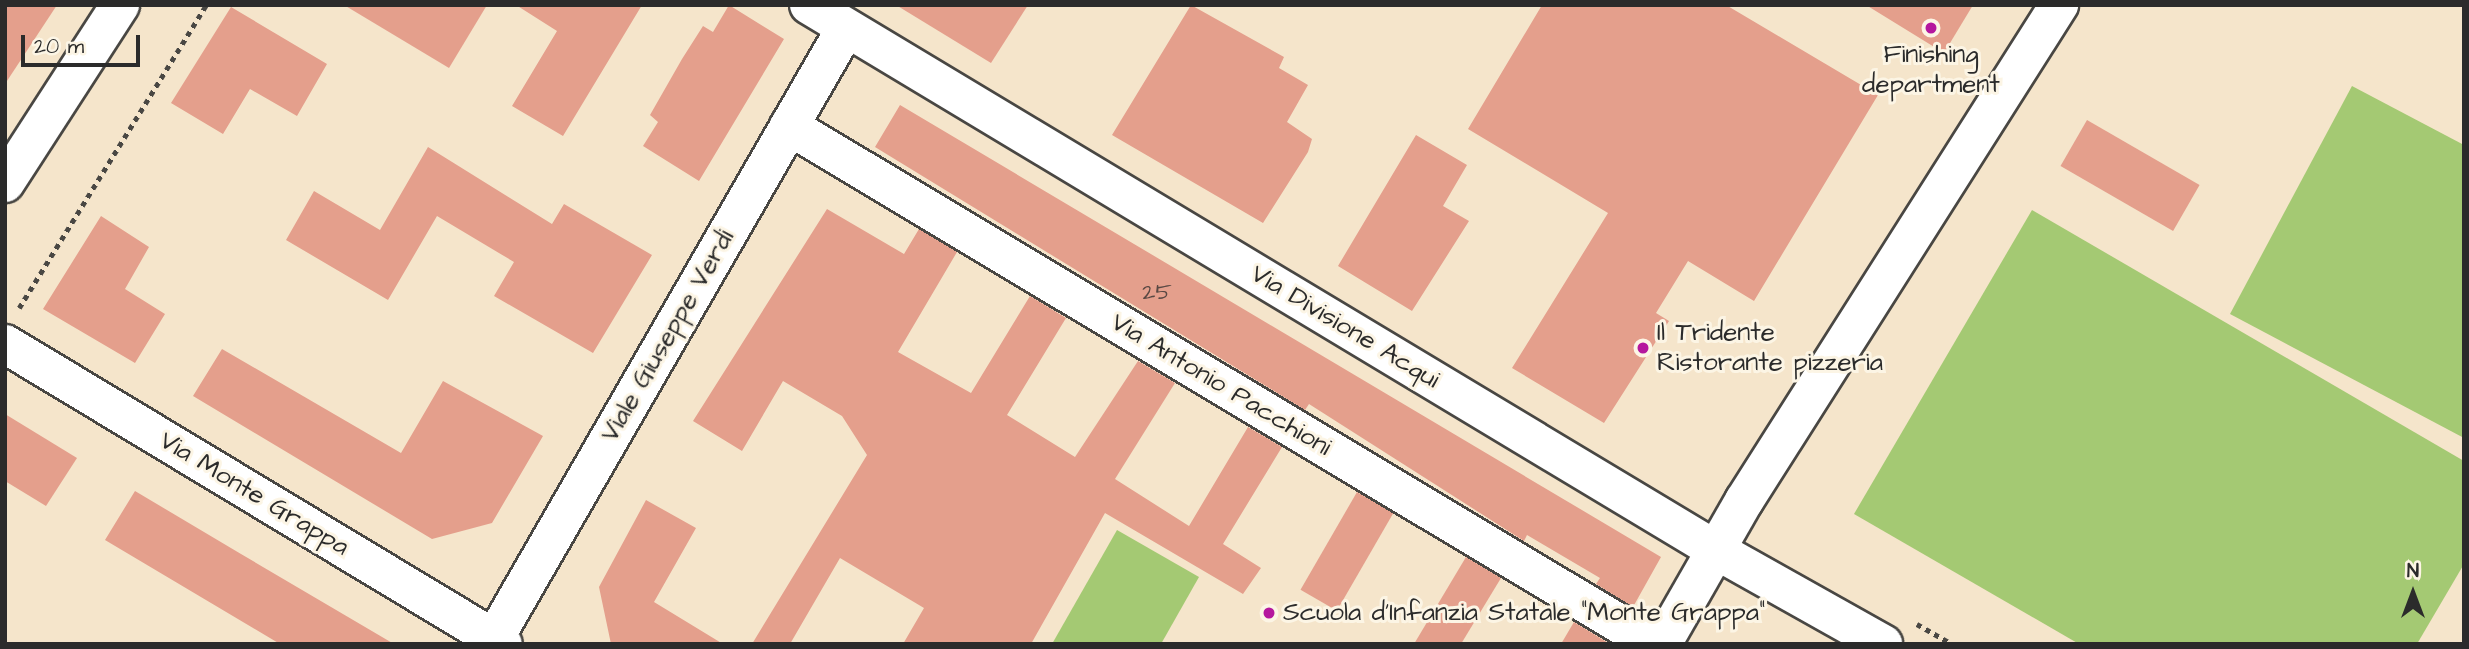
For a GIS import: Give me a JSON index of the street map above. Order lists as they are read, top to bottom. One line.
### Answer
{"streets":{"street":["Via Divisione Acqui","Viale Giuseppe Verdi","Via Antonio Pacchioni","Via Monte Grappa"]},"crossings":[["Via Divisione Acqui","Viale Giuseppe Verdi"],["Viale Giuseppe Verdi","Via Antonio Pacchioni"],["Viale Giuseppe Verdi","Via Monte Grappa"]],"places":["Finishing department","Il Tridente Ristorante pizzeria","Scuola d'Infanzia Statale \"Monte Grappa\""],"house_numbers":["25"],"scale_bar":"20 m","north":"top"}
